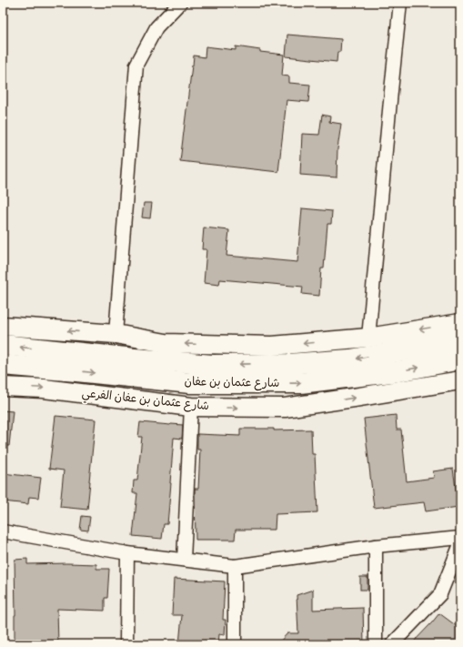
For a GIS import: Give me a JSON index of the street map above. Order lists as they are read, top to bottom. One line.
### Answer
{"streets":{"main road":["شارع عثمان بن عفان","شارع عثمان بن عفان الفرعي"]}}
